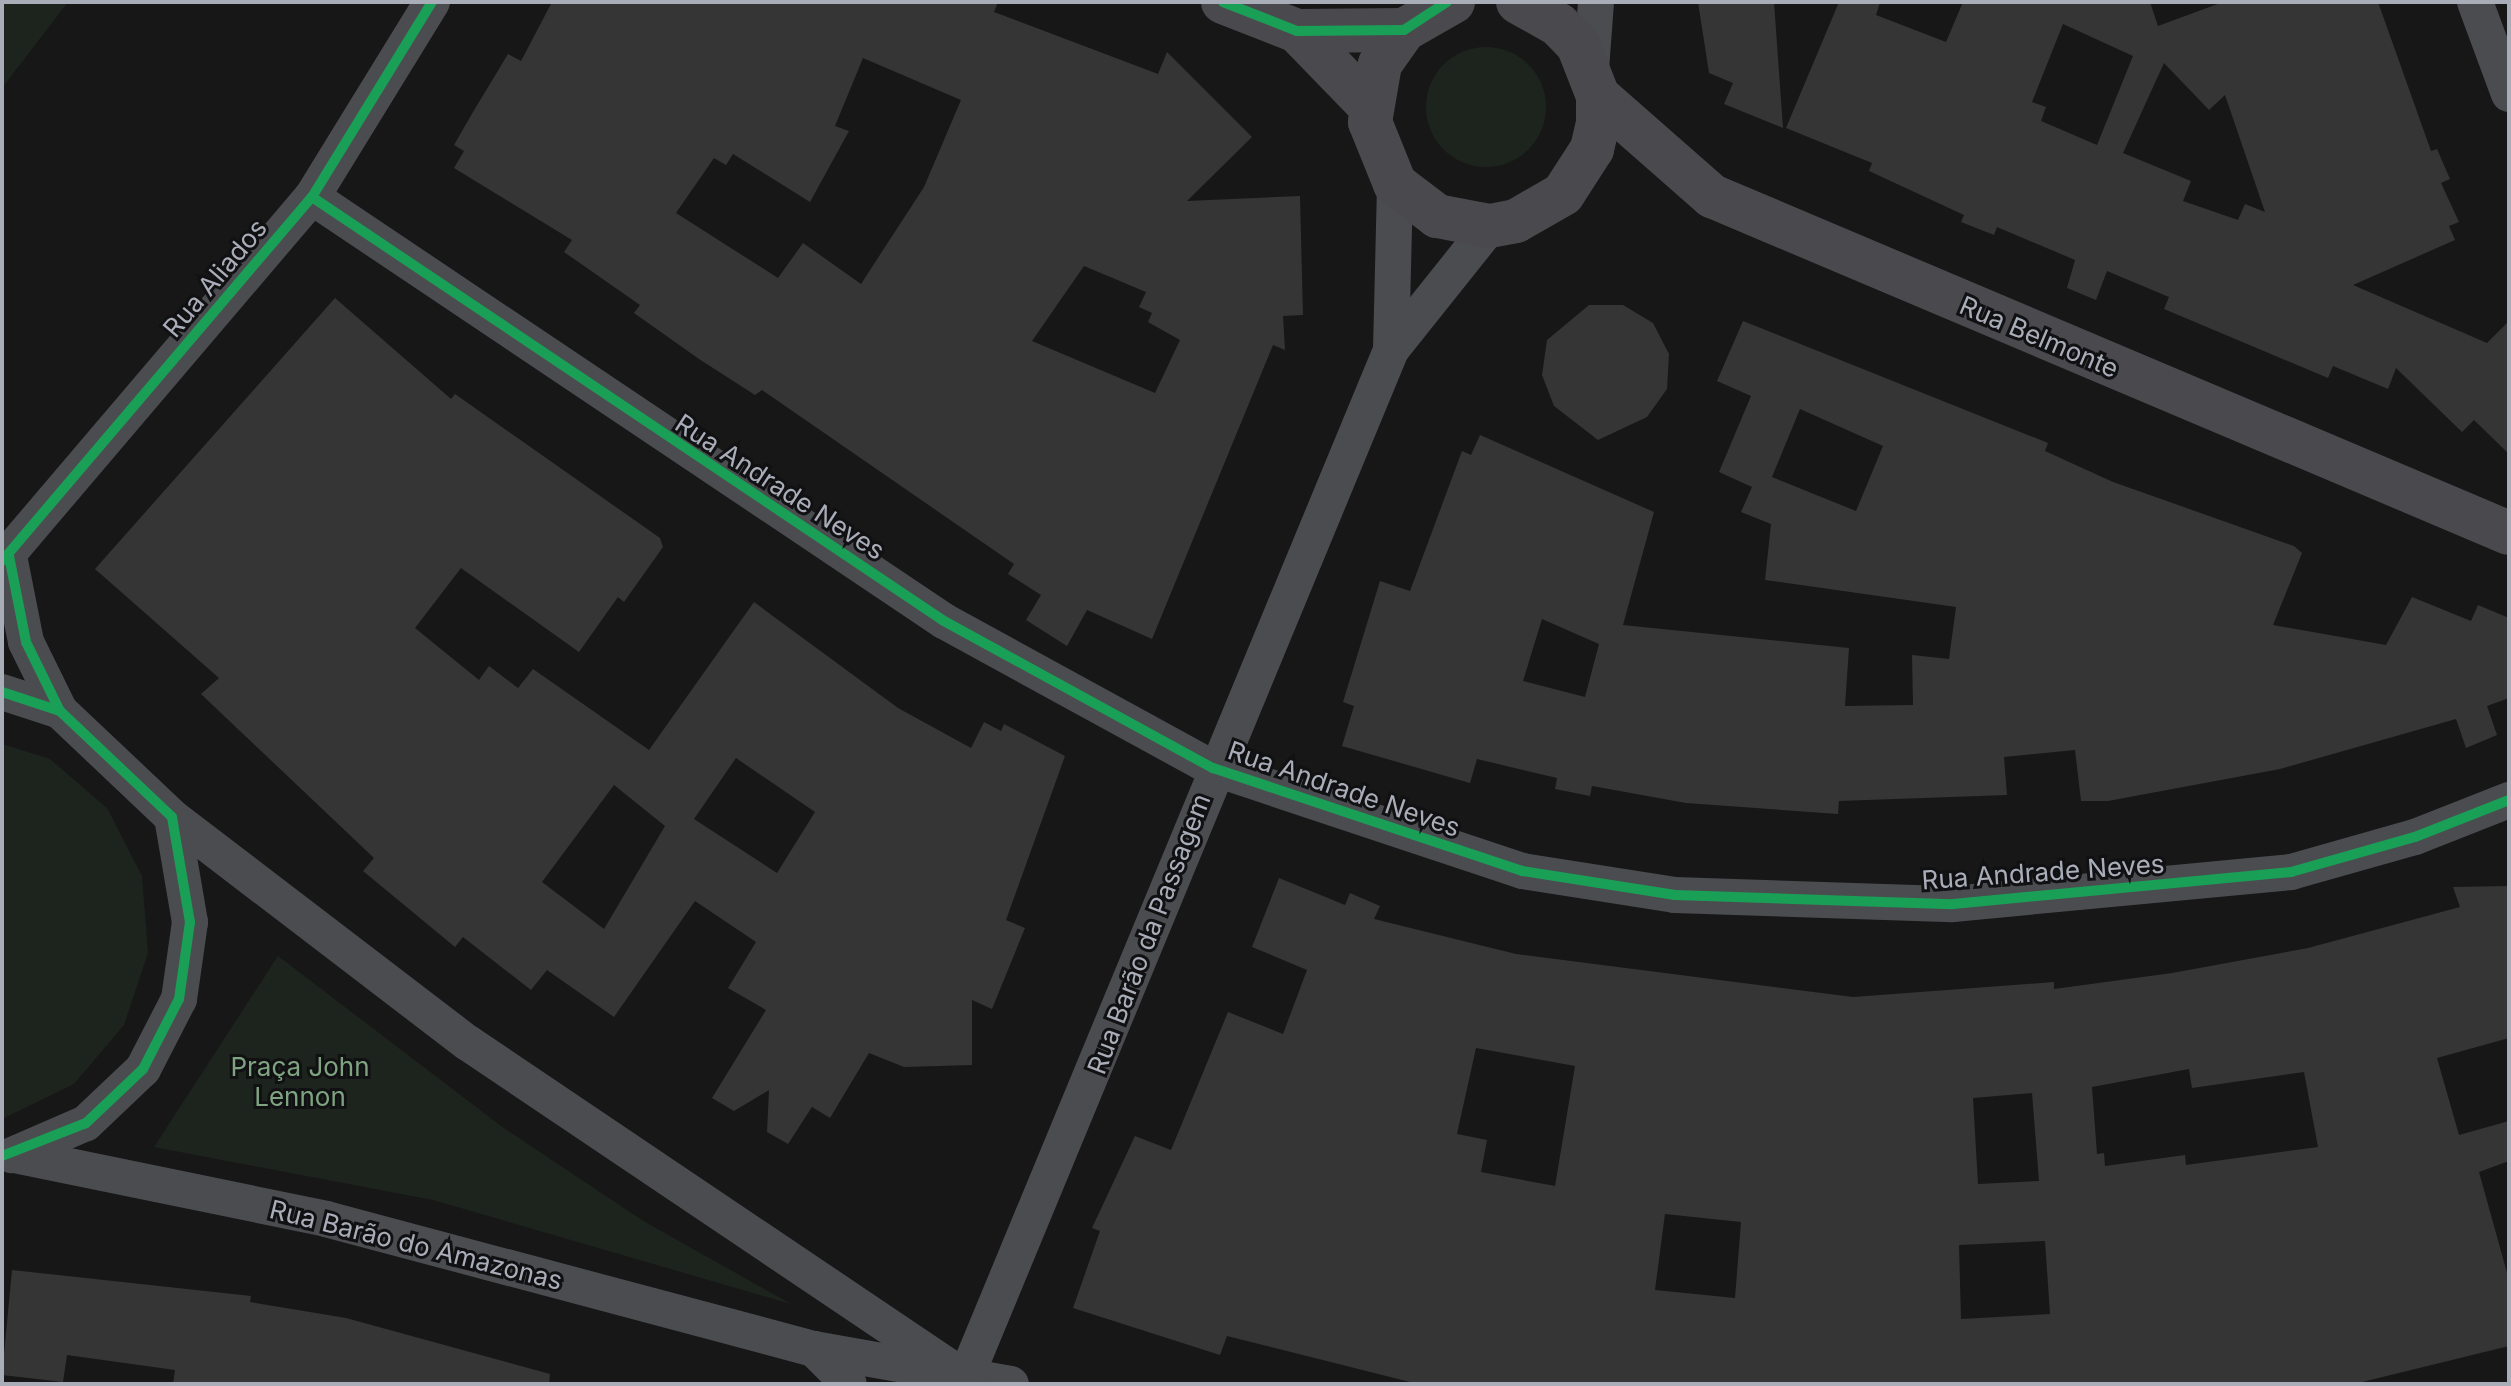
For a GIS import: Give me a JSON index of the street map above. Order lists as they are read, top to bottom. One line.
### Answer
{"streets":{"main road":["Rua Belmonte"],"street":["Rua Aliados","Rua Andrade Neves","Rua Barão da Passagem","Rua Barão do Amazonas"]},"crossings":[["Rua Aliados","Rua Andrade Neves"],["Rua Andrade Neves","Rua Barão da Passagem"],["Rua Barão da Passagem","Rua Barão do Amazonas"]],"parks":["Praça John Lennon"]}
